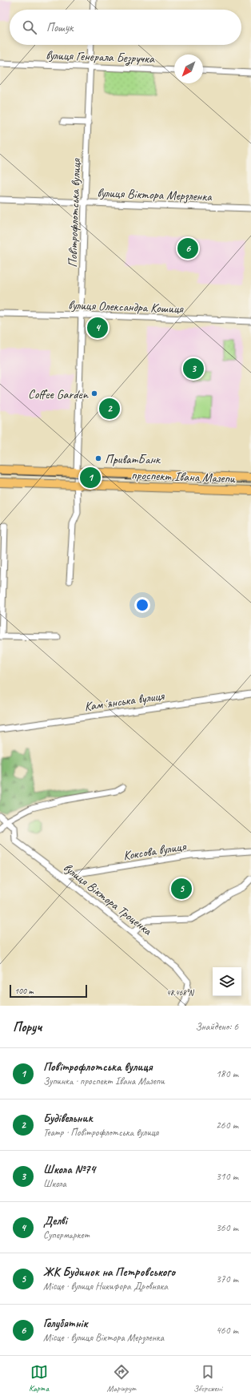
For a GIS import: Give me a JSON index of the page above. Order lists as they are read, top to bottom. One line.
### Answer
{"streets":{"highway":["проспект Івана Мазепи"],"street":["вулиця Генерала Безручка","вулиця Віктора Мерзленка","Повітрофлотська вулиця","вулиця Олександра Кошиця","Камʼянська вулиця","Коксова вулиця","вулиця Віктора Троценка"]},"crossings":[["вулиця Генерала Безручка","Повітрофлотська вулиця"],["вулиця Віктора Мерзленка","Повітрофлотська вулиця"],["Повітрофлотська вулиця","вулиця Олександра Кошиця"],["Повітрофлотська вулиця","проспект Івана Мазепи"],["Коксова вулиця","вулиця Віктора Троценка"]],"places":["Coffee Garden","ПриватБанк"],"scale_bar":"100 m","north":"bottom left","page":{"search":"Пошук","pins":["6","4","3","2","1","5"],"scale":"100 m","heading":["Поруч","Знайдено: 6"],"list":[{"mark":"1","name":"Повітрофлотська вулиця","note":"Зупинка · проспект Івана Мазепи","value":"180 m"},{"mark":"2","name":"Будівельник","note":"Театр · Повітрофлотська вулиця","value":"260 m"},{"mark":"3","name":"Школа №74","note":"Школа","value":"310 m"},{"mark":"4","name":"Делві","note":"Супермаркет","value":"360 m"},{"mark":"5","name":"ЖК Будинок на Петровського","note":"Місце · вулиця Никифора Дровняка","value":"370 m"},{"mark":"6","name":"Голубятнік","note":"Місце · вулиця Віктора Мерзленка","value":"460 m"}],"nav":["Карта","Маршрут","Збережені"]},"coordinates":["48.468°N"]}
